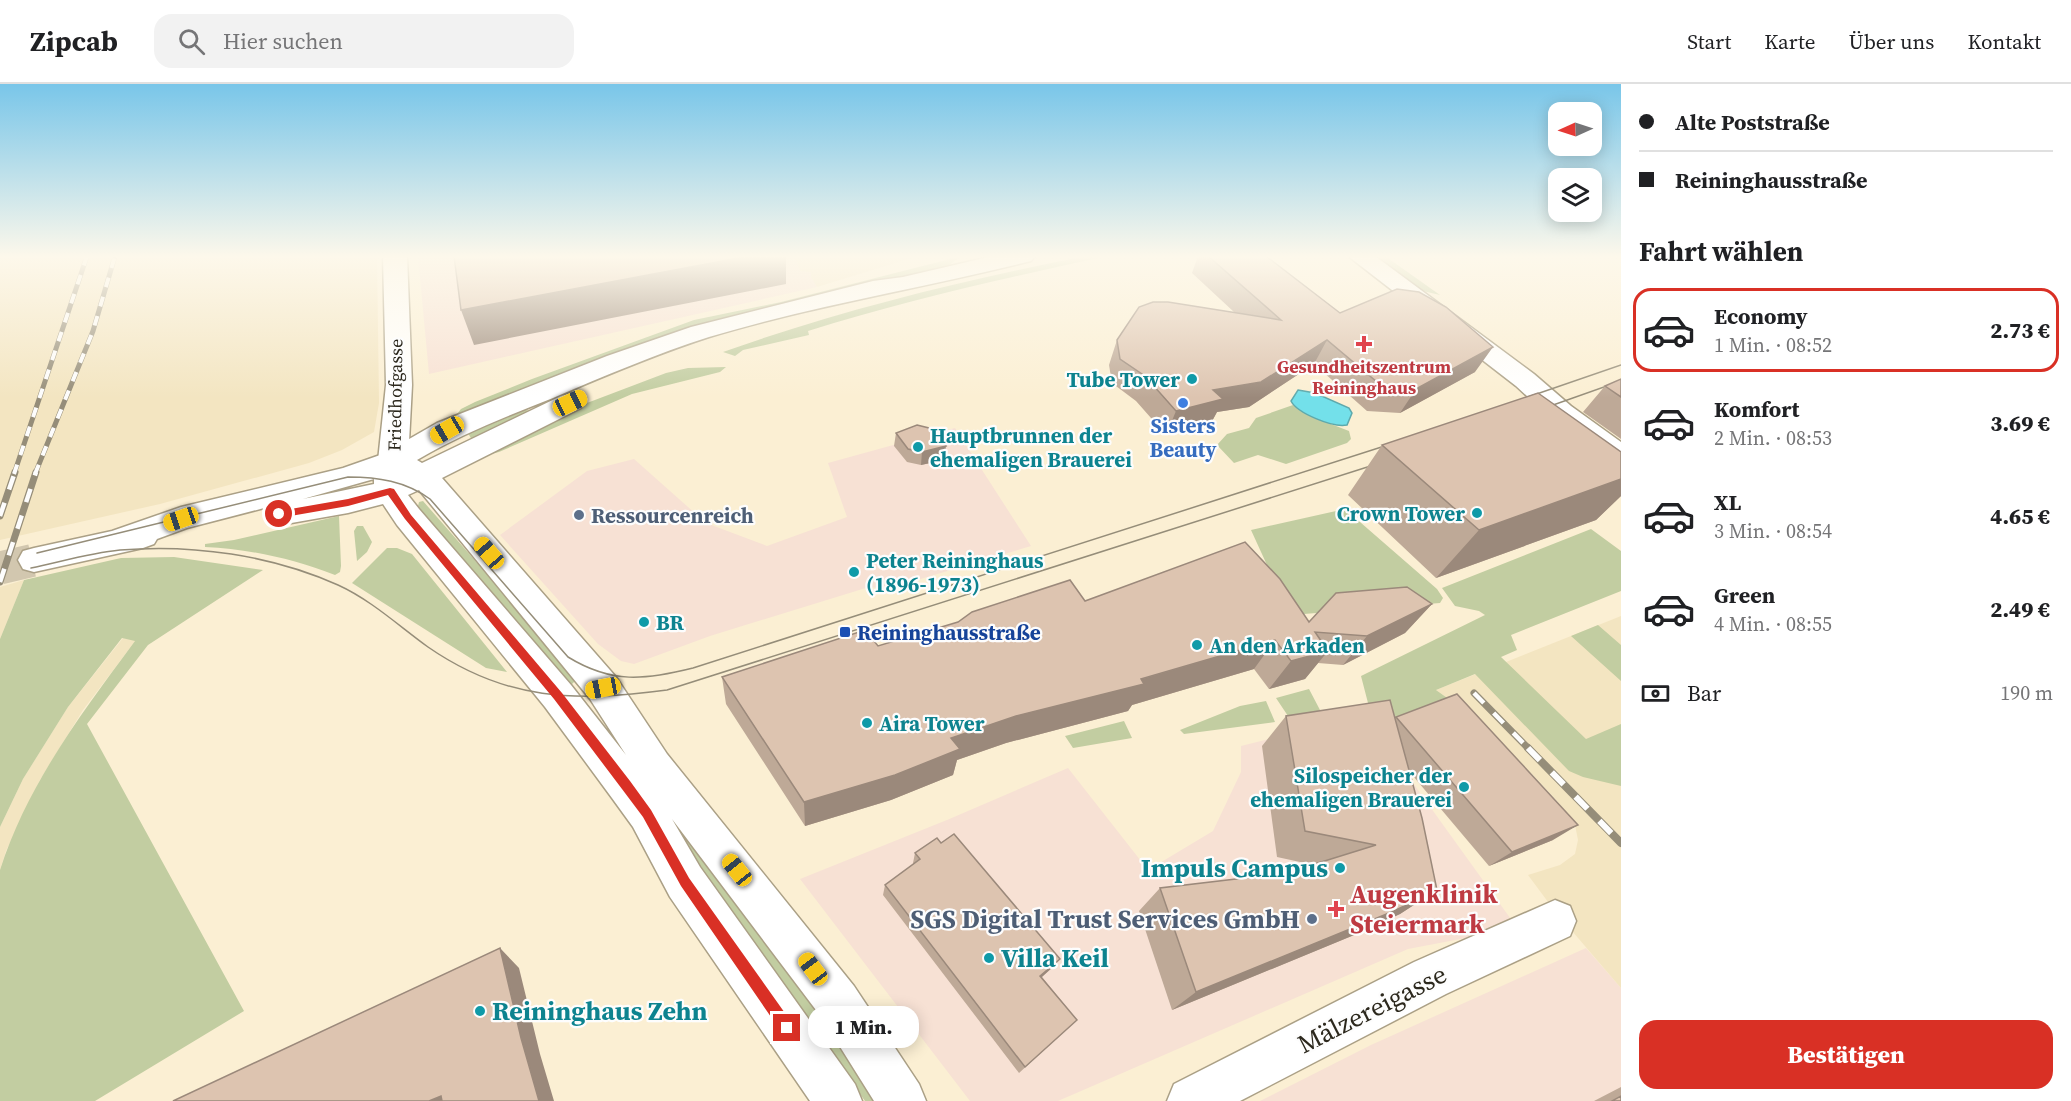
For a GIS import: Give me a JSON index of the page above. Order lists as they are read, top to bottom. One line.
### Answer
{"streets":{"main road":["Friedhofgasse","Mälzereigasse"]},"places":{"health":["Gesundheitszentrum Reininghaus","Augenklinik Steiermark"],"other":["Tube Tower","Sisters Beauty","Hauptbrunnen der ehemaligen Brauerei","Crown Tower","Ressourcenreich","Peter Reininghaus (1896-1973)","BR","An den Arkaden","Aira Tower","Silospeicher der ehemaligen Brauerei","Impuls Campus","SGS Digital Trust Services GmbH","Villa Keil","Reininghaus Zehn"],"transit":["Reininghausstraße"]},"north":"left","page":{"header":"Zipcab","search":"Hier suchen","nav":["Start","Karte","Über uns","Kontakt"],"banner":["Alte Poststraße","Reininghausstraße"],"heading":"Fahrt wählen","list":[{"name":"Economy","note":"1 Min. · 08:52","value":"2.73 €"},{"name":"Komfort","note":"2 Min. · 08:53","value":"3.69 €"},{"name":"XL","note":"3 Min. · 08:54","value":"4.65 €"},{"name":"Green","note":"4 Min. · 08:55","value":"2.49 €"}],"pay":["Bar","190 m"],"bubble":"1 Min.","buttons":"Bestätigen"}}
